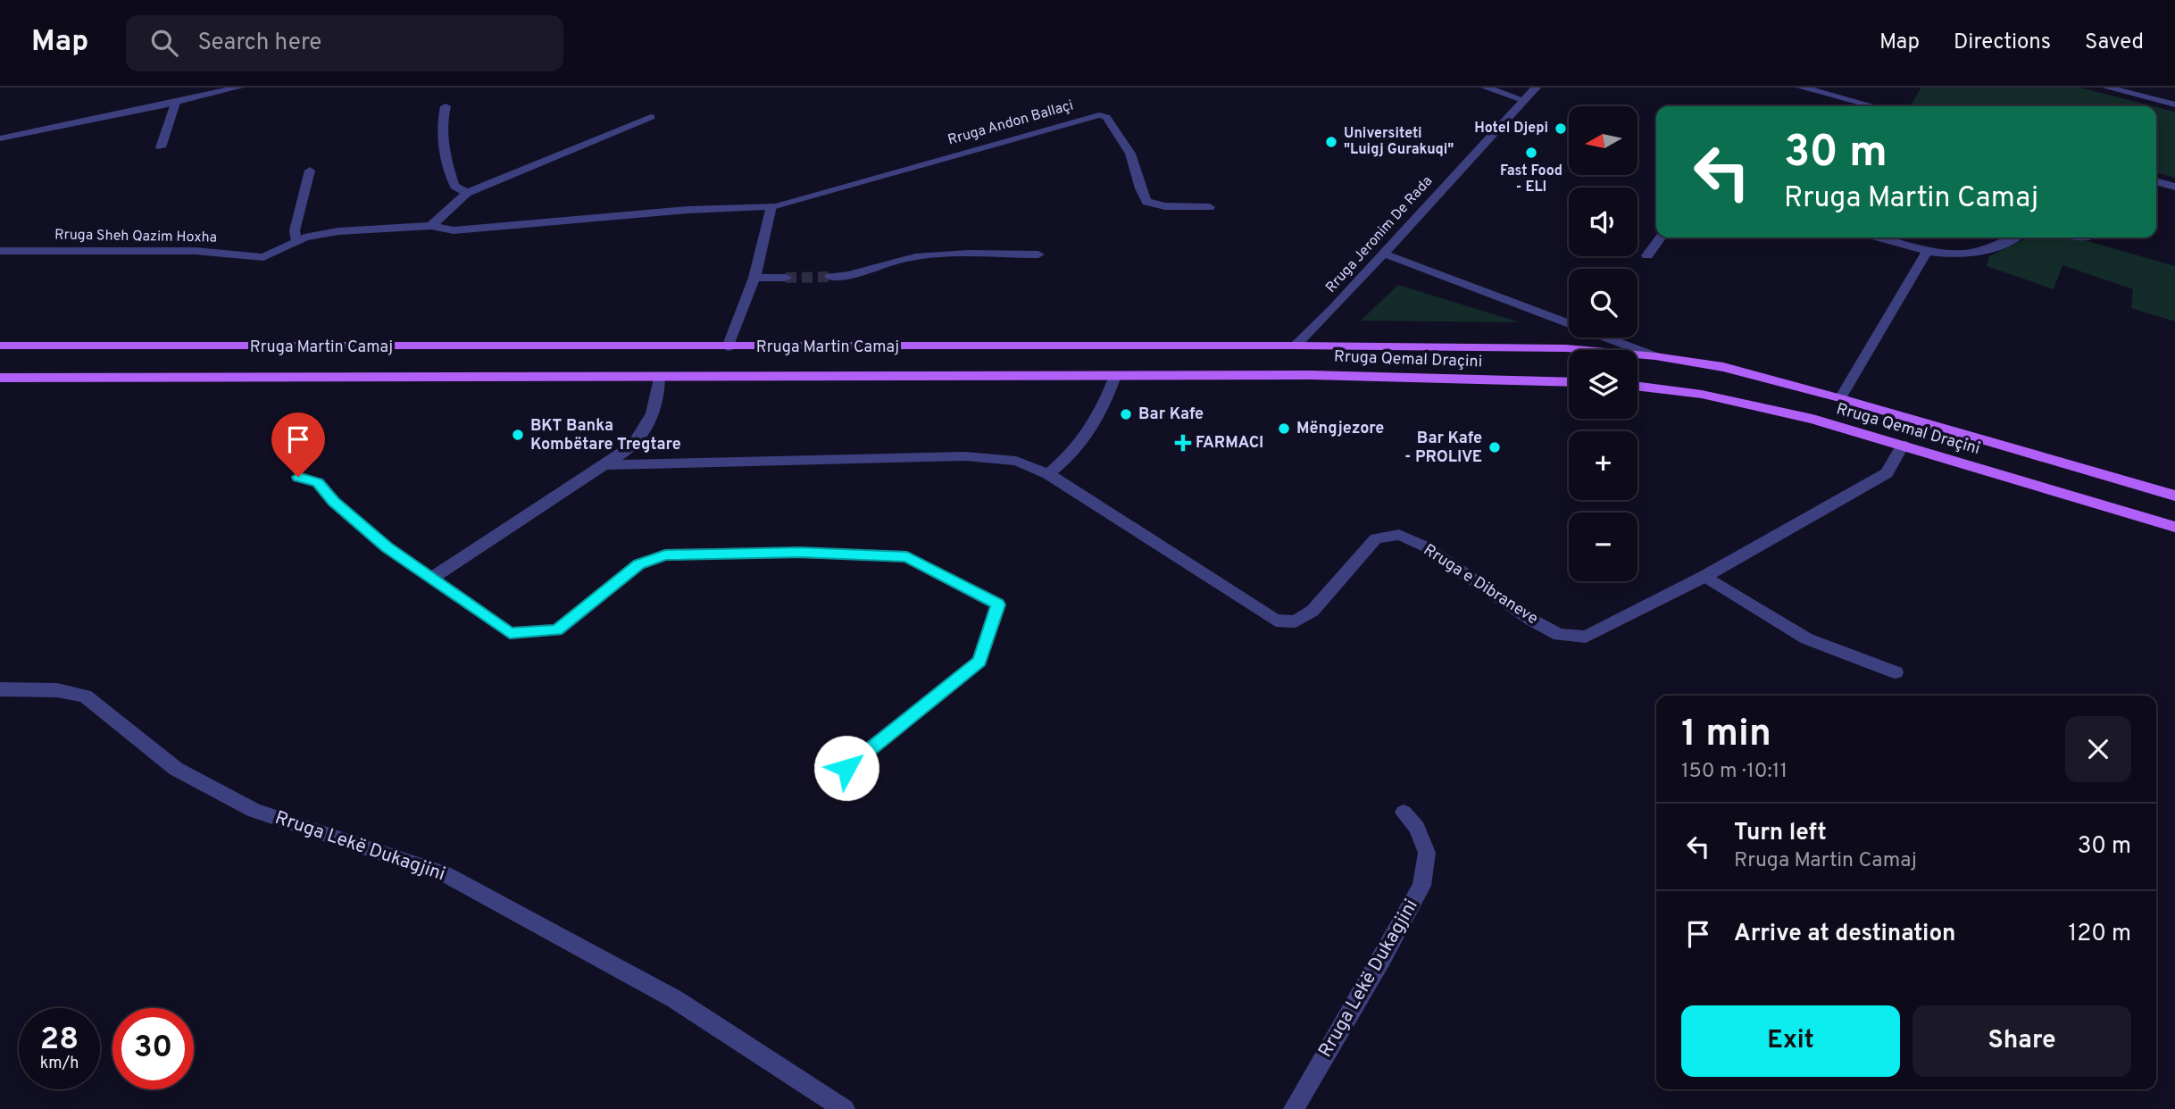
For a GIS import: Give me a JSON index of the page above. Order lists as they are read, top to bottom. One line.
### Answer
{"streets":{"main road":["Rruga Martin Camaj","Rruga Qemal Draçini"],"street":["Rruga Andon Ballaçi","Rruga Jeronim De Rada","Rruga Sheh Qazim Hoxha","Rruga e Dibraneve","Rruga Lekë Dukagjini"]},"crossings":[["Rruga Andon Ballaçi","Rruga Sheh Qazim Hoxha"],["Rruga Jeronim De Rada","Rruga Martin Camaj"],["Rruga Jeronim De Rada","Rruga Qemal Draçini"],["Rruga Martin Camaj","Rruga Qemal Draçini"],["Rruga Qemal Draçini","Rruga e Dibraneve"]],"places":{"other":["Hotel Djepi","Universiteti \"Luigj Gurakuqi\"","Fast Food - ELI","Bar Kafe","Mëngjezore","BKT Banka Kombëtare Tregtare","Bar Kafe - PROLIVE"],"health":["FARMACI"]},"north":"left","page":{"header":"Map","search":"Search here","nav":["Map","Directions","Saved"],"map_buttons":["+","−"],"turn":["30 m","Rruga Martin Camaj"],"heading":["1 min","150 m · 10:11"],"list":[{"name":"Turn left","note":"Rruga Martin Camaj","value":"30 m"},{"name":"Arrive at destination","value":"120 m"}],"buttons":["Exit","Share"],"speed":"28 km/h","limit":"30"}}
